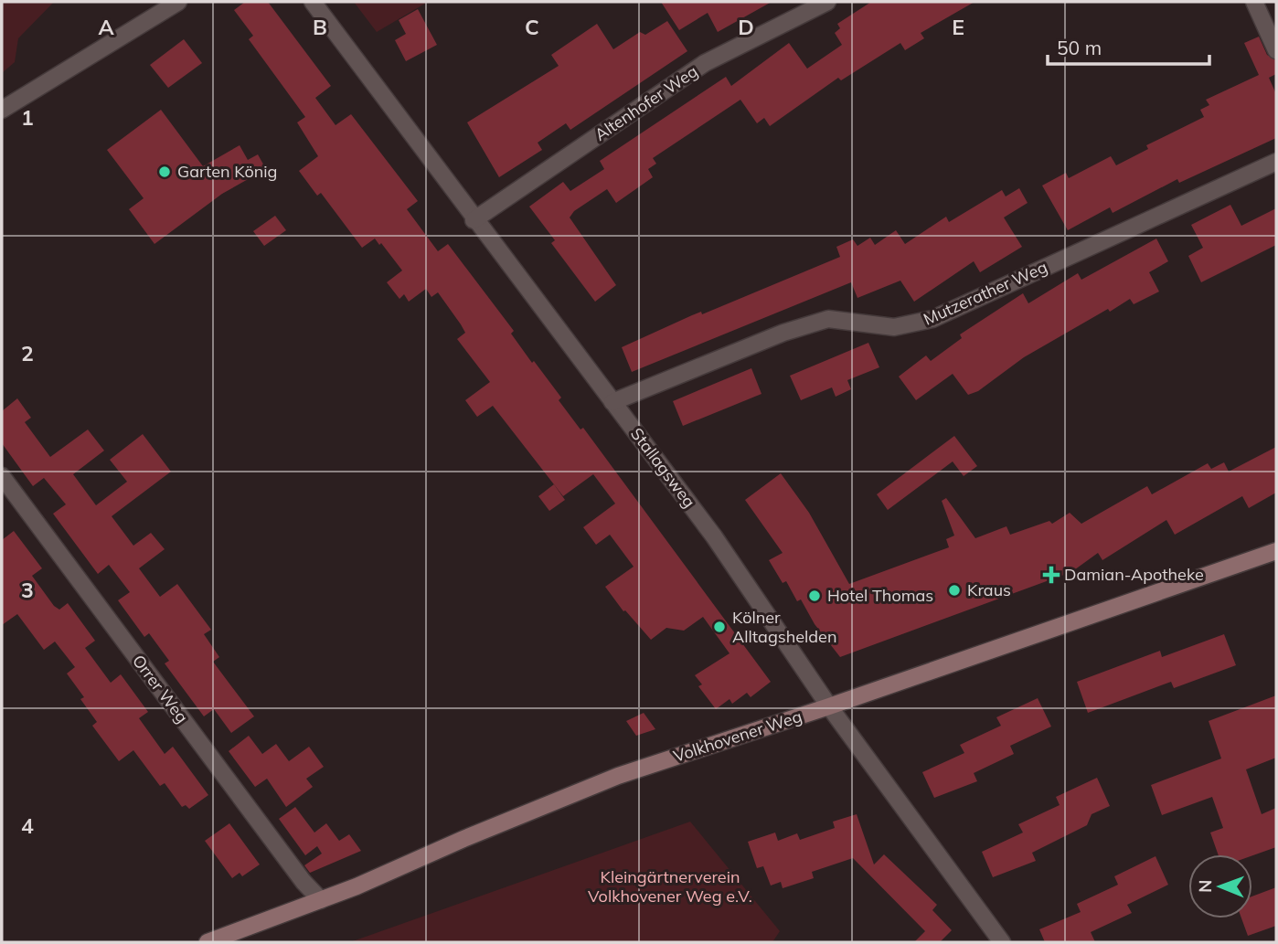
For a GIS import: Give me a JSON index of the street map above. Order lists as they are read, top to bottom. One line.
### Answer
{"streets":{"street":["Altenhofer Weg","Mutzerather Weg","Stallagsweg","Orrer Weg","Volkhovener Weg"]},"crossings":[["Altenhofer Weg","Stallagsweg"],["Mutzerather Weg","Stallagsweg"],["Stallagsweg","Volkhovener Weg"],["Orrer Weg","Volkhovener Weg"]],"parks":["Kleingärtnerverein Volkhovener Weg e.V."],"places":{"other":["Garten König","Kraus","Hotel Thomas","Kölner Alltagshelden"],"health":["Damian-Apotheke"]},"scale_bar":"50 m","north":"left","grid":{"columns":["A","B","C","D","E"],"rows":["1","2","3","4"]}}
